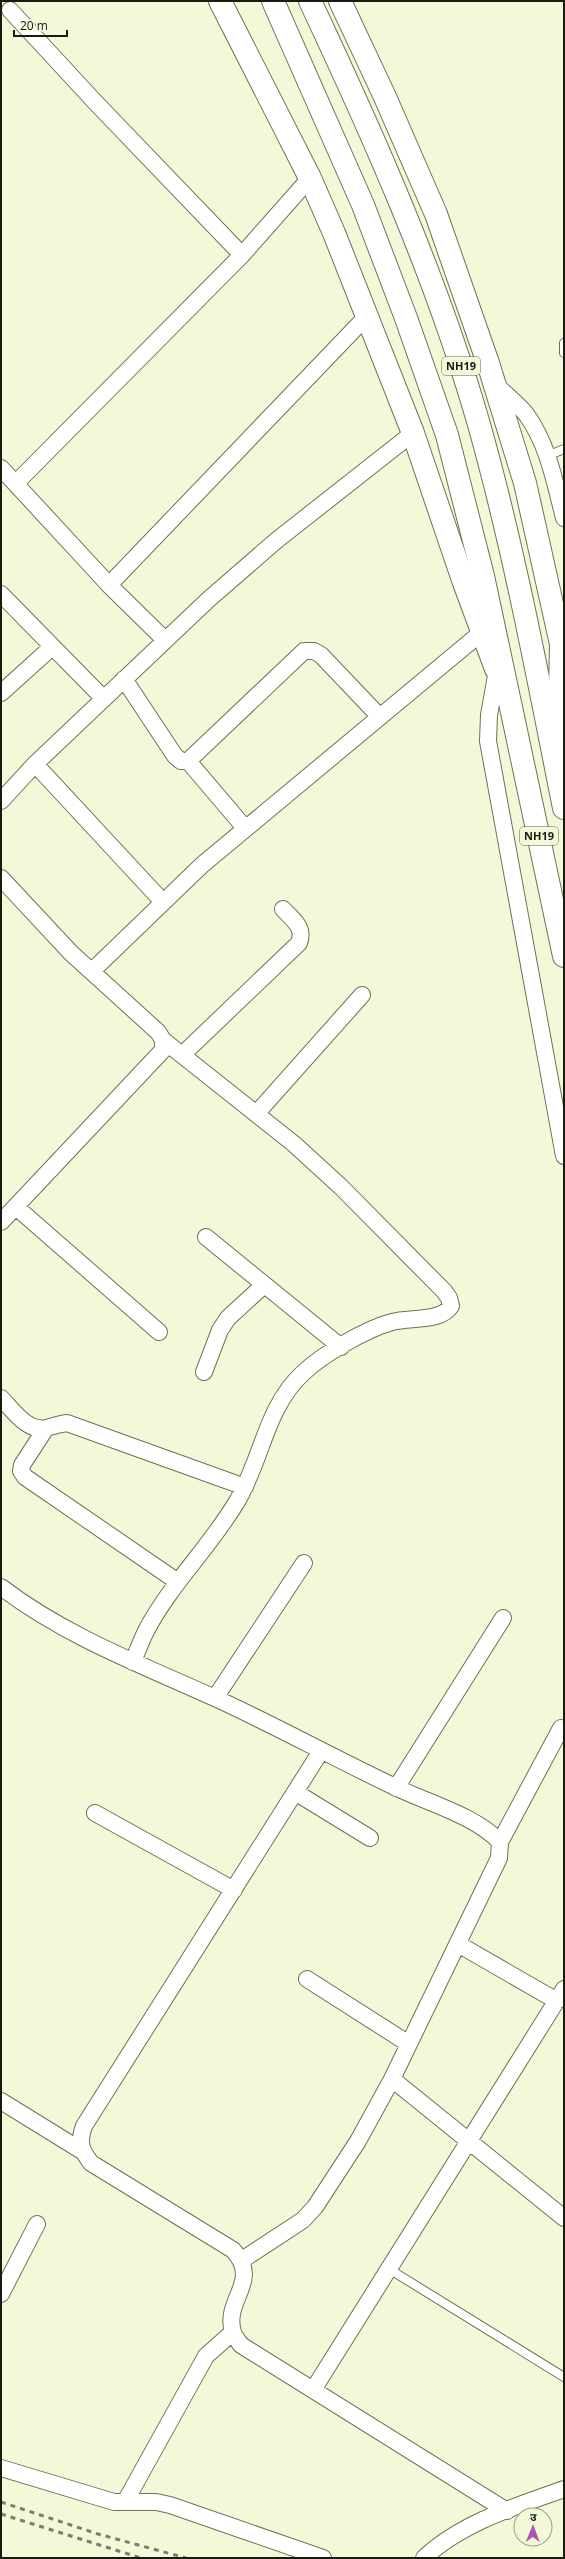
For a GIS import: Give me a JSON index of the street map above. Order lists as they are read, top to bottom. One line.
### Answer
{"streets":{"main road":["NH19"]},"scale_bar":"20 m","north":"top"}
